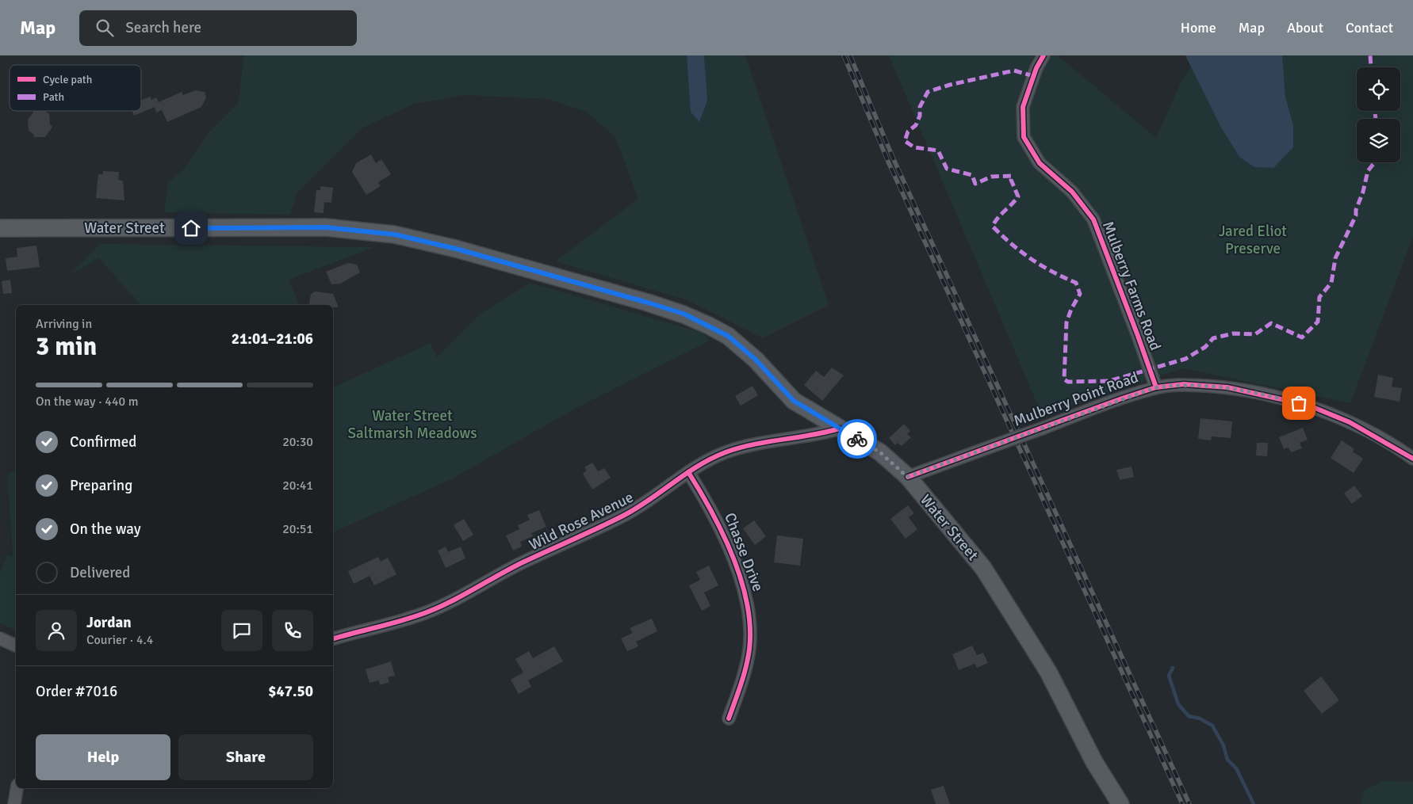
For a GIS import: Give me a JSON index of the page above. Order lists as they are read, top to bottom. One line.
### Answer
{"streets":{"main road":["Water Street"],"street":["Mulberry Farms Road","Mulberry Point Road","Wild Rose Avenue","Chasse Drive"]},"crossings":[["Water Street","Mulberry Point Road"],["Water Street","Wild Rose Avenue"],["Mulberry Farms Road","Mulberry Point Road"],["Wild Rose Avenue","Chasse Drive"]],"parks":["Jared Eliot Preserve","Water Street Saltmarsh Meadows"],"legend":["Cycle path","Path"],"page":{"header":"Map","search":"Search here","nav":["Home","Map","About","Contact"],"heading":["3 min","Arriving in","21:01–21:06"],"panel":["Jordan","Courier · 4.4","Order #7016","$47.50"],"bar":"On the way · 440 m","list":[["Confirmed","20:30"],["Preparing","20:41"],["On the way","20:51"],"Delivered"],"buttons":["Help","Share"]}}
